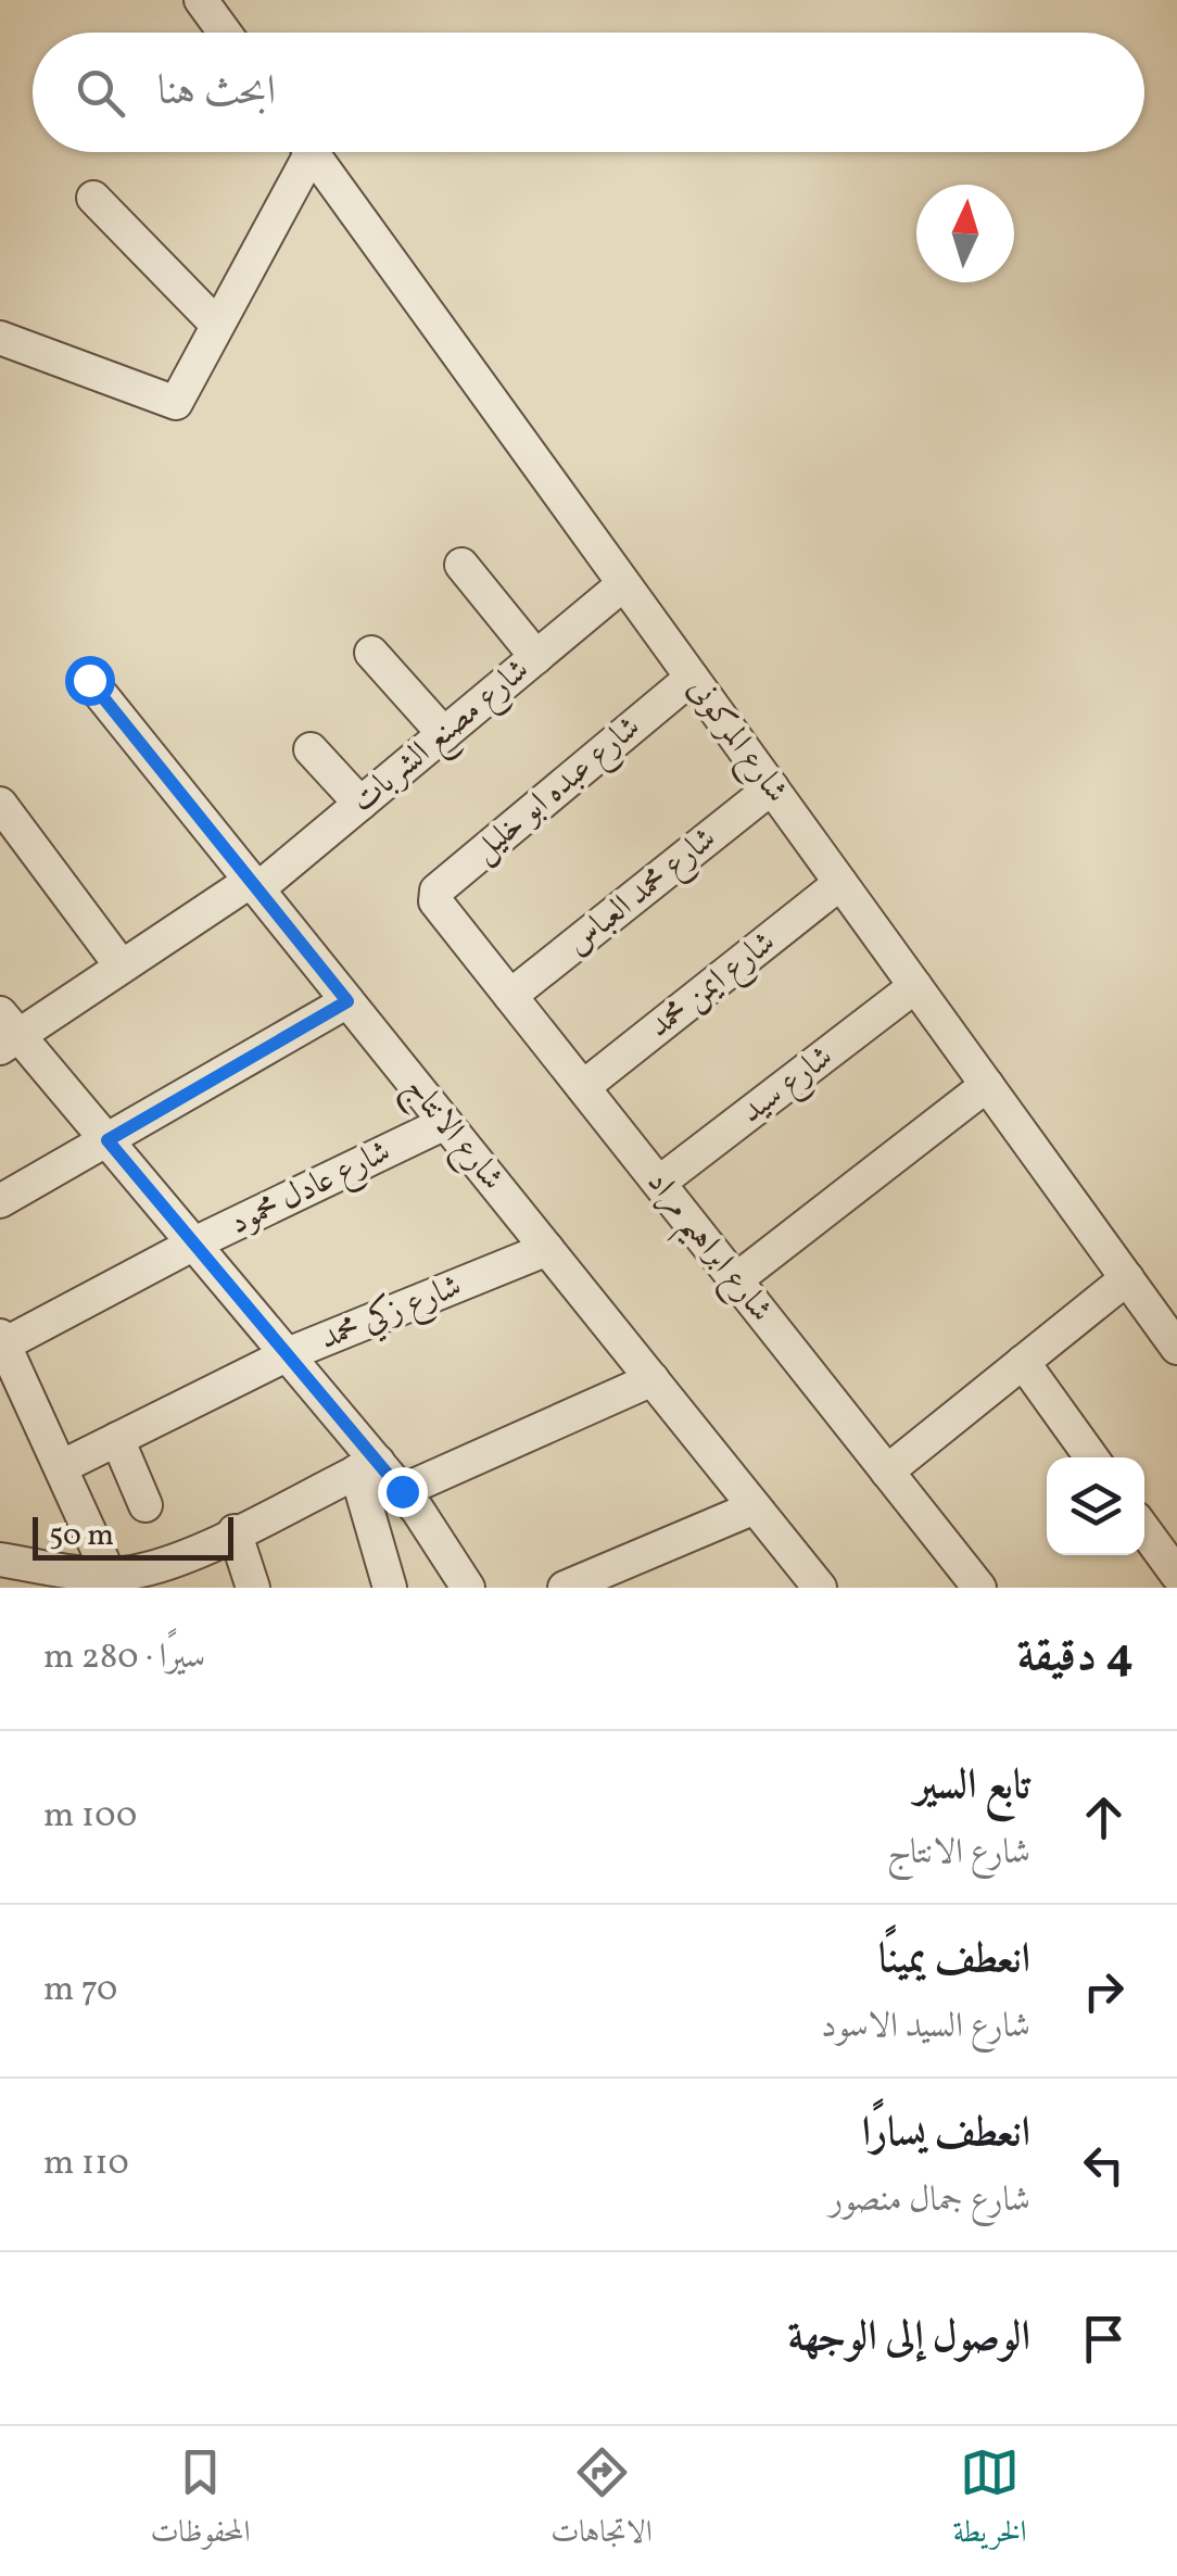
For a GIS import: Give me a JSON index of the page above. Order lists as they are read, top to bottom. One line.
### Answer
{"streets":{"street":["شارع مصنع الشربات","شارع المركونى","شارع عبده ابو خليل","شارع محمد العباس","شارع ايمن محمد","شارع سيد","شارع الانتاج","شارع عادل محمود","شارع ابراهيم مراد","شارع زكي محمد"]},"crossings":[["شارع مصنع الشربات","شارع المركونى"],["شارع مصنع الشربات","شارع الانتاج"],["شارع المركونى","شارع عبده ابو خليل"],["شارع المركونى","شارع محمد العباس"],["شارع المركونى","شارع ايمن محمد"],["شارع المركونى","شارع سيد"],["شارع عبده ابو خليل","شارع ابراهيم مراد"],["شارع محمد العباس","شارع ابراهيم مراد"],["شارع ايمن محمد","شارع ابراهيم مراد"],["شارع سيد","شارع ابراهيم مراد"],["شارع الانتاج","شارع عادل محمود"],["شارع الانتاج","شارع زكي محمد"]],"scale_bar":"50 m","north":"top","page":{"search":"ابحث هنا","scale":"50 m","heading":["4 دقيقة","سيرًا · 280 m"],"list":[["تابع السير","شارع الانتاج","100 m"],["انعطف يمينًا","شارع السيد الاسود","70 m"],["انعطف يسارًا","شارع جمال منصور","110 m"],"الوصول إلى الوجهة"],"nav":["الخريطة","الاتجاهات","المحفوظات"]}}
